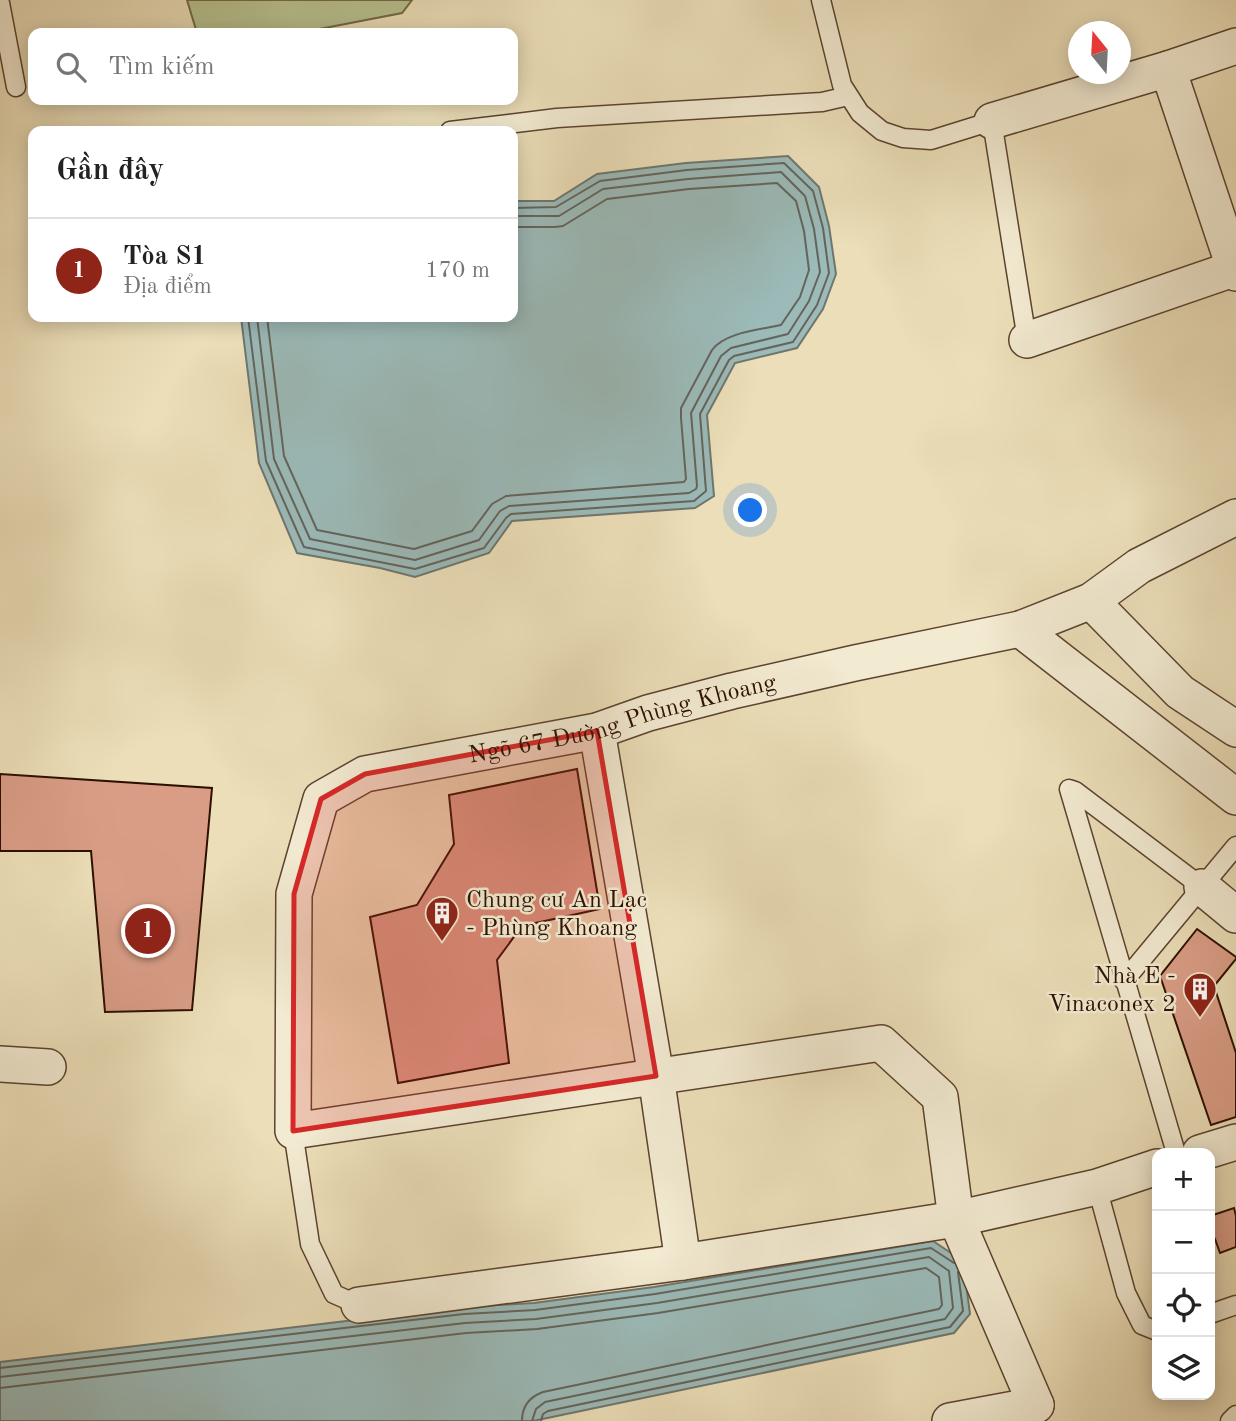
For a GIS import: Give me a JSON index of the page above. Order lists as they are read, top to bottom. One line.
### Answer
{"streets":{"street":["Ngõ 67 Đường Phùng Khoang"]},"places":{"building":["Chung cư An Lạc - Phùng Khoang","Nhà E - Vinaconex 2"]},"north":"top","page":{"search":"Tìm kiếm","heading":"Gần đây","list":[{"mark":"1","name":"Tòa S1","note":"Địa điểm","value":"170 m"}],"pins":"1","map_buttons":["+","−"]}}
